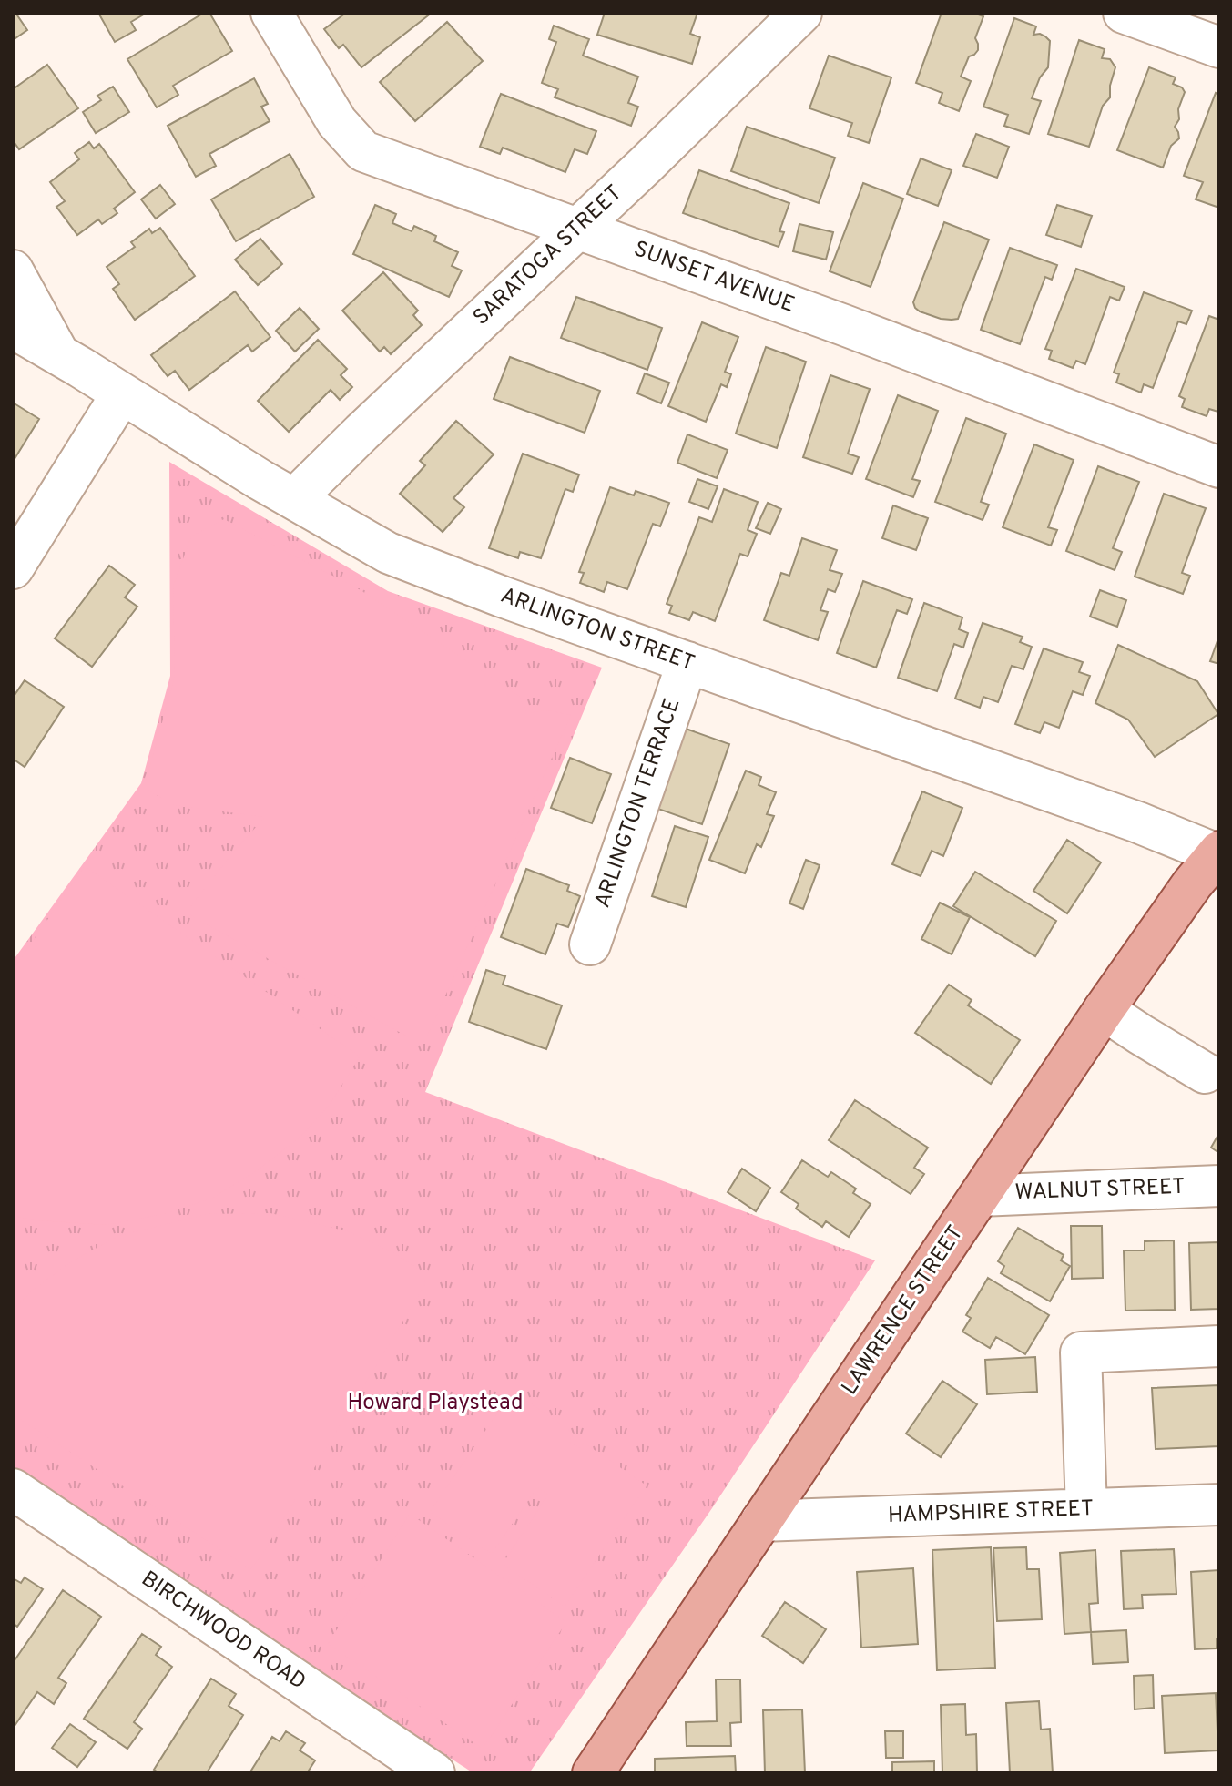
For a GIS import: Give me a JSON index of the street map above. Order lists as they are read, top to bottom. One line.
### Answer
{"streets":{"main road":["LAWRENCE STREET"],"street":["SARATOGA STREET","SUNSET AVENUE","ARLINGTON STREET","ARLINGTON TERRACE","WALNUT STREET","HAMPSHIRE STREET","BIRCHWOOD ROAD"]},"crossings":[["SARATOGA STREET","SUNSET AVENUE"],["SARATOGA STREET","ARLINGTON STREET"],["ARLINGTON STREET","ARLINGTON TERRACE"],["ARLINGTON STREET","LAWRENCE STREET"],["WALNUT STREET","LAWRENCE STREET"],["LAWRENCE STREET","HAMPSHIRE STREET"]],"parks":["Howard Playstead"]}
